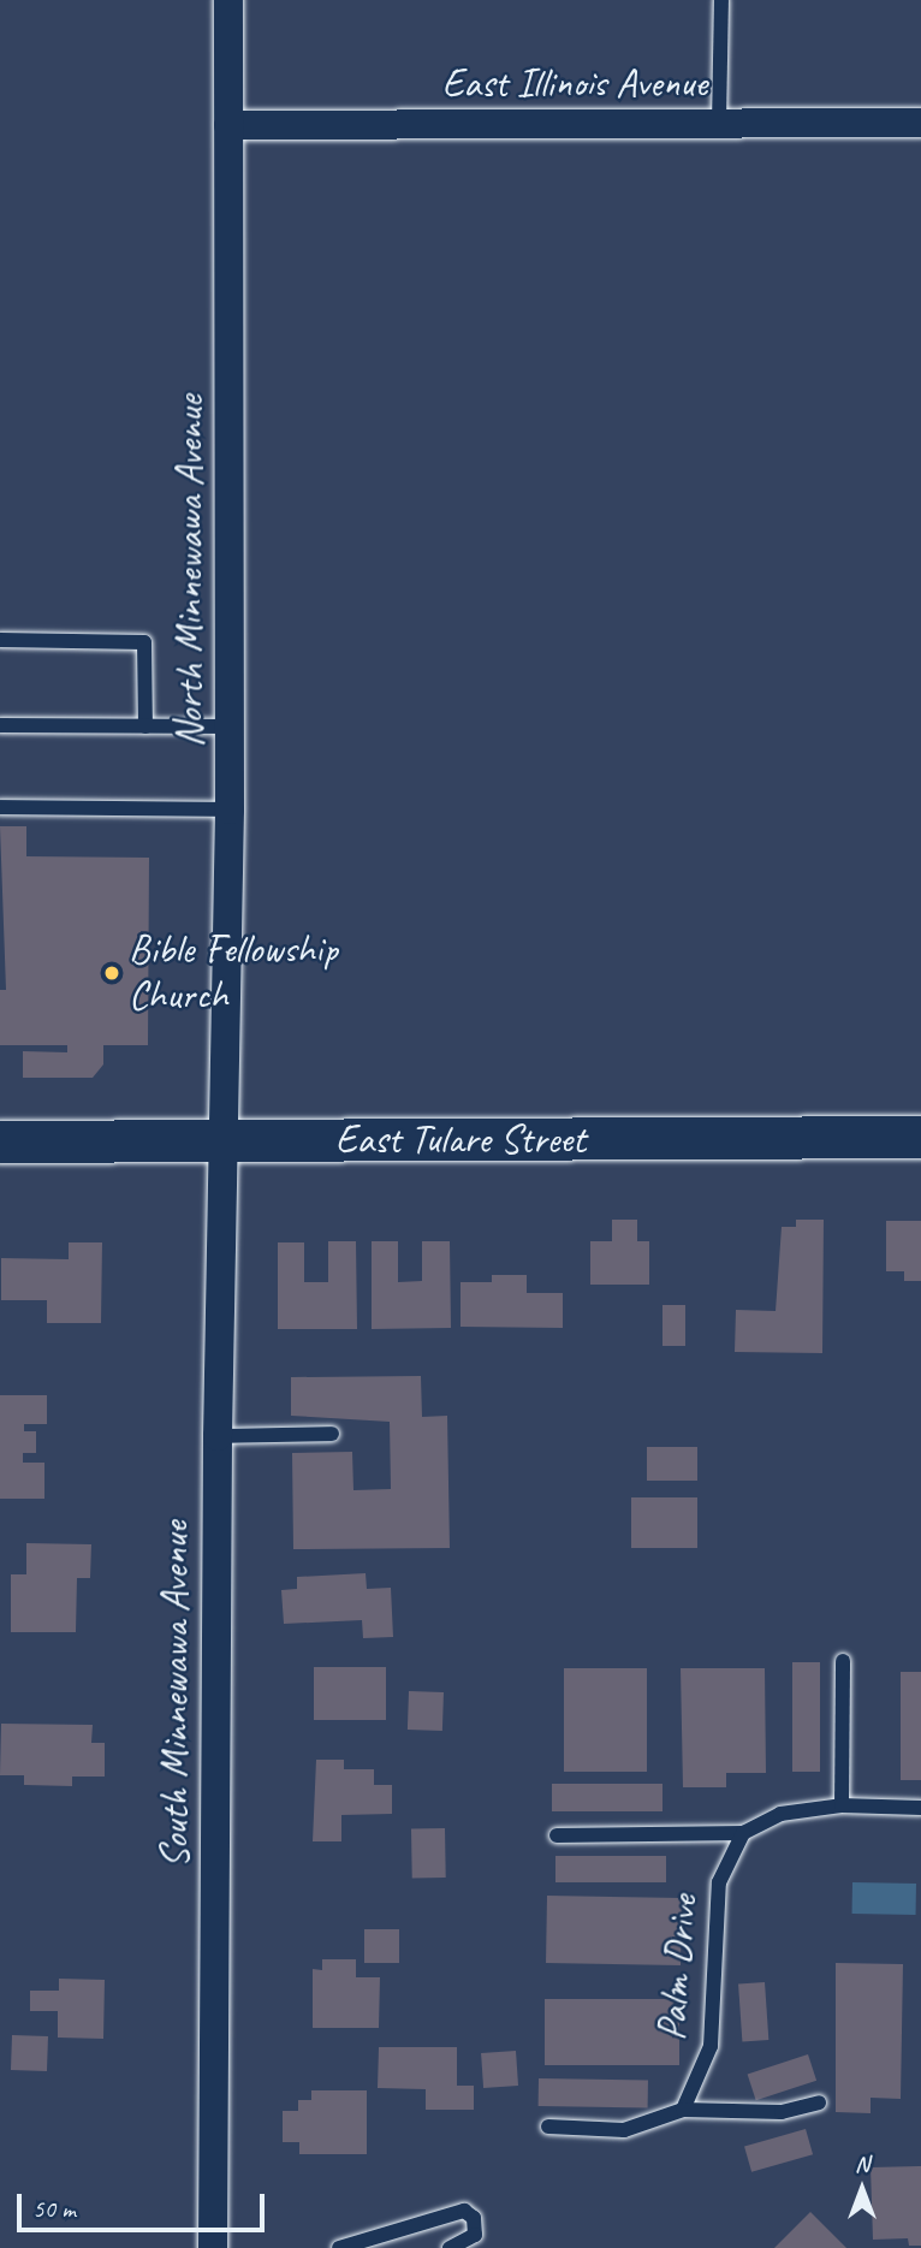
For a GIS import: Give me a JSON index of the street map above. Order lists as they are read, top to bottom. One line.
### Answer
{"streets":{"main road":["East Tulare Street"],"street":["East Illinois Avenue","North Minnewawa Avenue","South Minnewawa Avenue"],"lane":["Palm Drive"]},"crossings":[["East Illinois Avenue","North Minnewawa Avenue"],["North Minnewawa Avenue","East Tulare Street"],["North Minnewawa Avenue","South Minnewawa Avenue"],["East Tulare Street","South Minnewawa Avenue"]],"places":["Bible Fellowship Church"],"scale_bar":"50 m","north":"top"}
